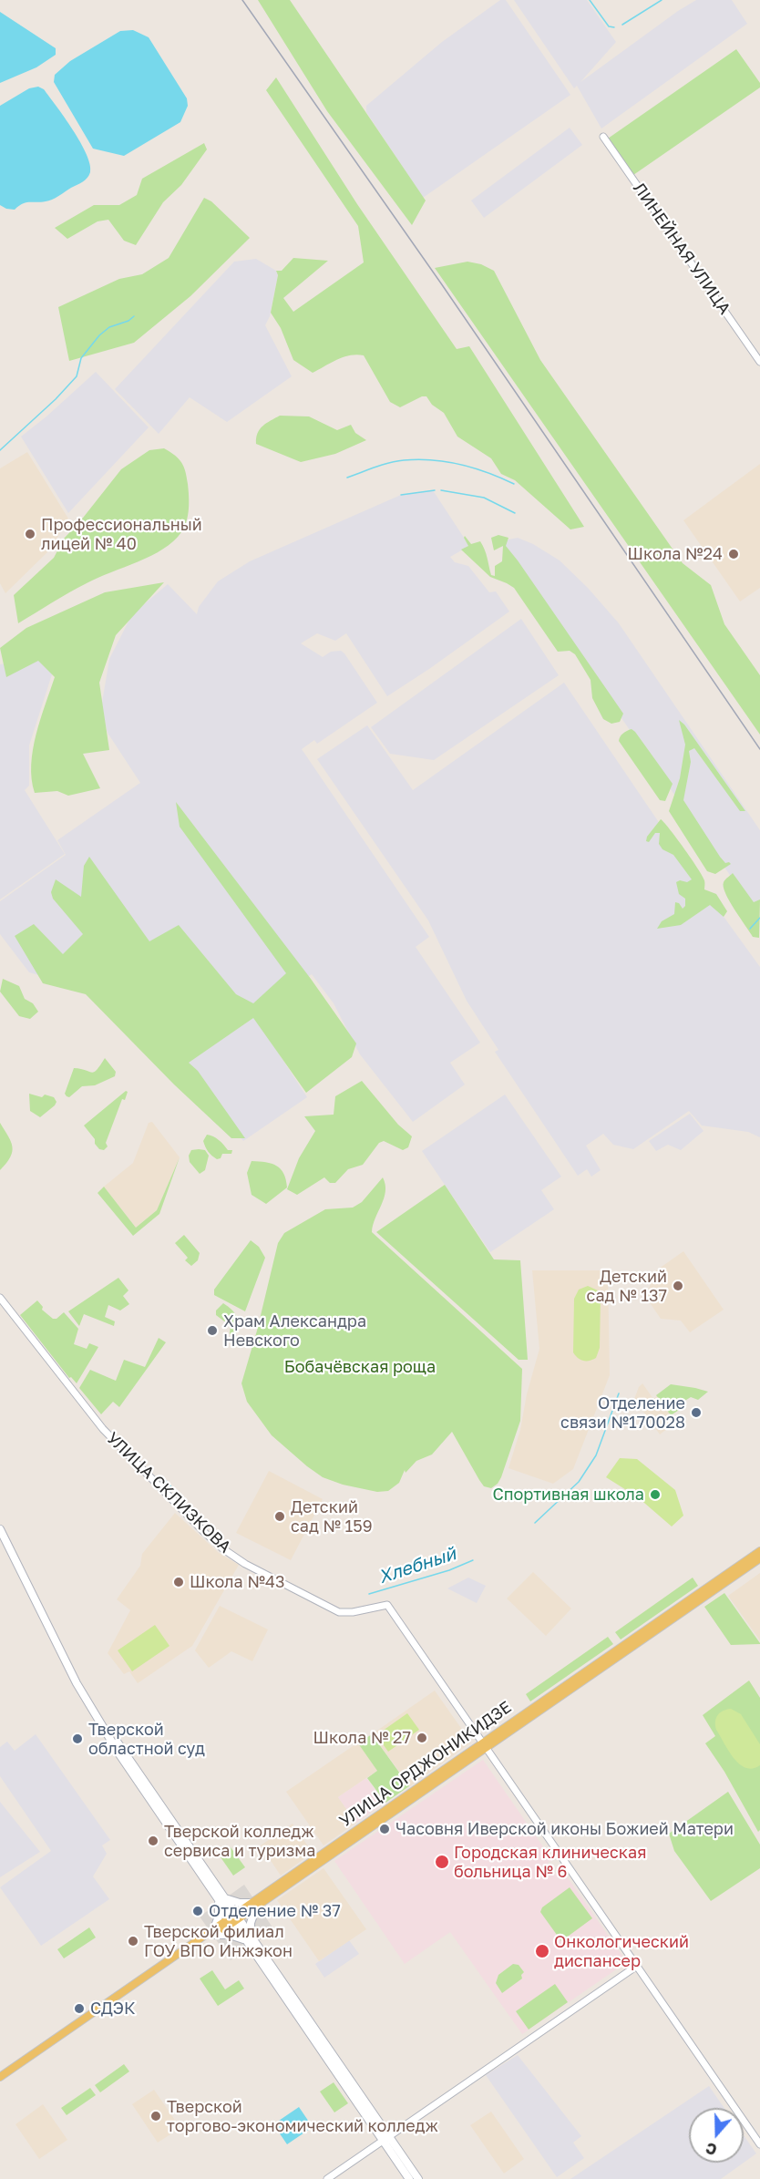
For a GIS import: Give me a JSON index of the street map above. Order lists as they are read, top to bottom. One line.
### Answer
{"streets":{"main road":["УЛИЦА ОРДЖОНИКИДЗЕ"],"street":["ЛИНЕЙНАЯ УЛИЦА","УЛИЦА СКЛИЗКОВА"]},"crossings":[["УЛИЦА СКЛИЗКОВА","УЛИЦА ОРДЖОНИКИДЗЕ"]],"water":["Хлебный"],"parks":["Бобачёвская роща"],"places":["Профессиональный лицей № 40","Школа №24","Детский сад № 137","Храм Александра Невского","Отделение связи №170028","Спортивная школа","Детский сад № 159","Школа №43","Школа № 27","Тверской областной суд","Часовня Иверской иконы Божией Матери","Тверской колледж сервиса и туризма","Городская клиническая больница № 6","Отделение № 37","Тверской филиал ГОУ ВПО Инжэкон","Онкологический диспансер","СДЭК","Тверской торгово-экономический колледж"],"north":"bottom"}
